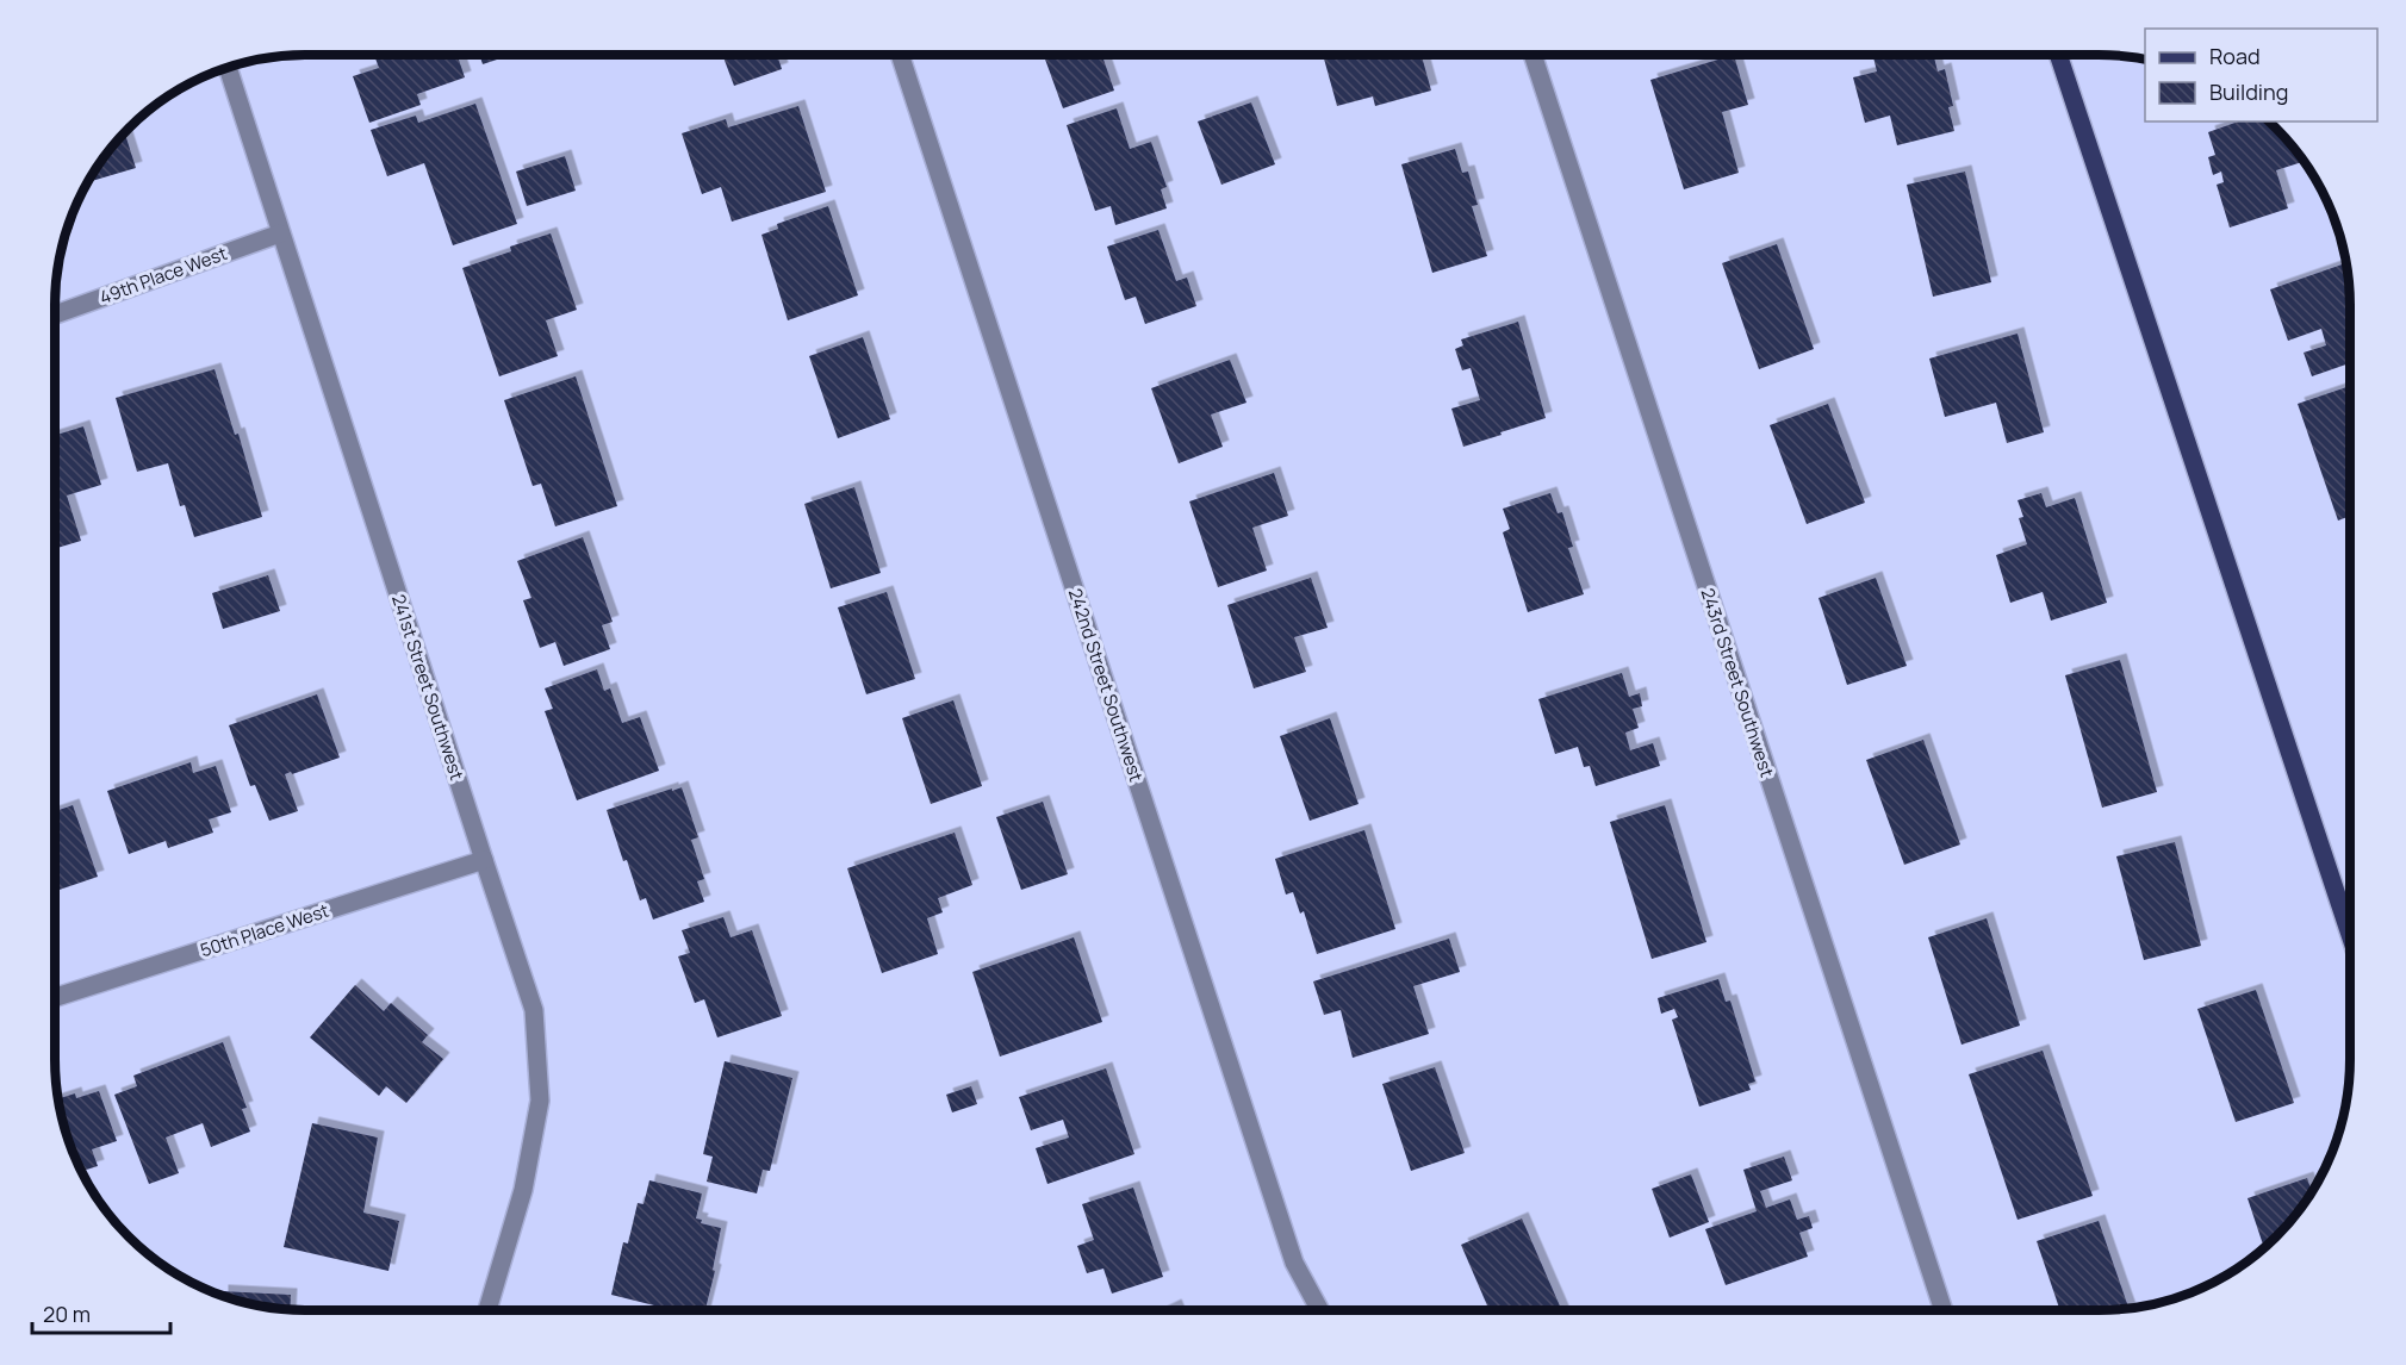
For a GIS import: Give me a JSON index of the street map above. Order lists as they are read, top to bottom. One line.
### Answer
{"streets":{"street":["49th Place West","243rd Street Southwest","242nd Street Southwest","241st Street Southwest","50th Place West"]},"crossings":[["49th Place West","241st Street Southwest"],["241st Street Southwest","50th Place West"]],"legend":["Road","Building"],"scale_bar":"20 m"}
